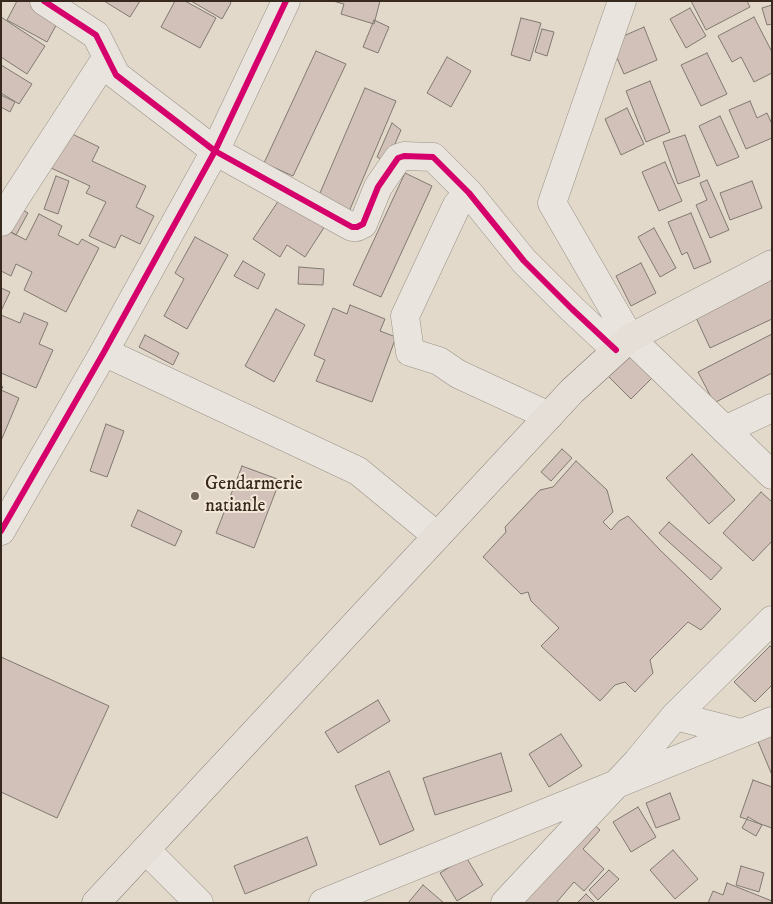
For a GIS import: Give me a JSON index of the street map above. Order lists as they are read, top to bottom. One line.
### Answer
{"places":["Gendarmerie natianle"]}
